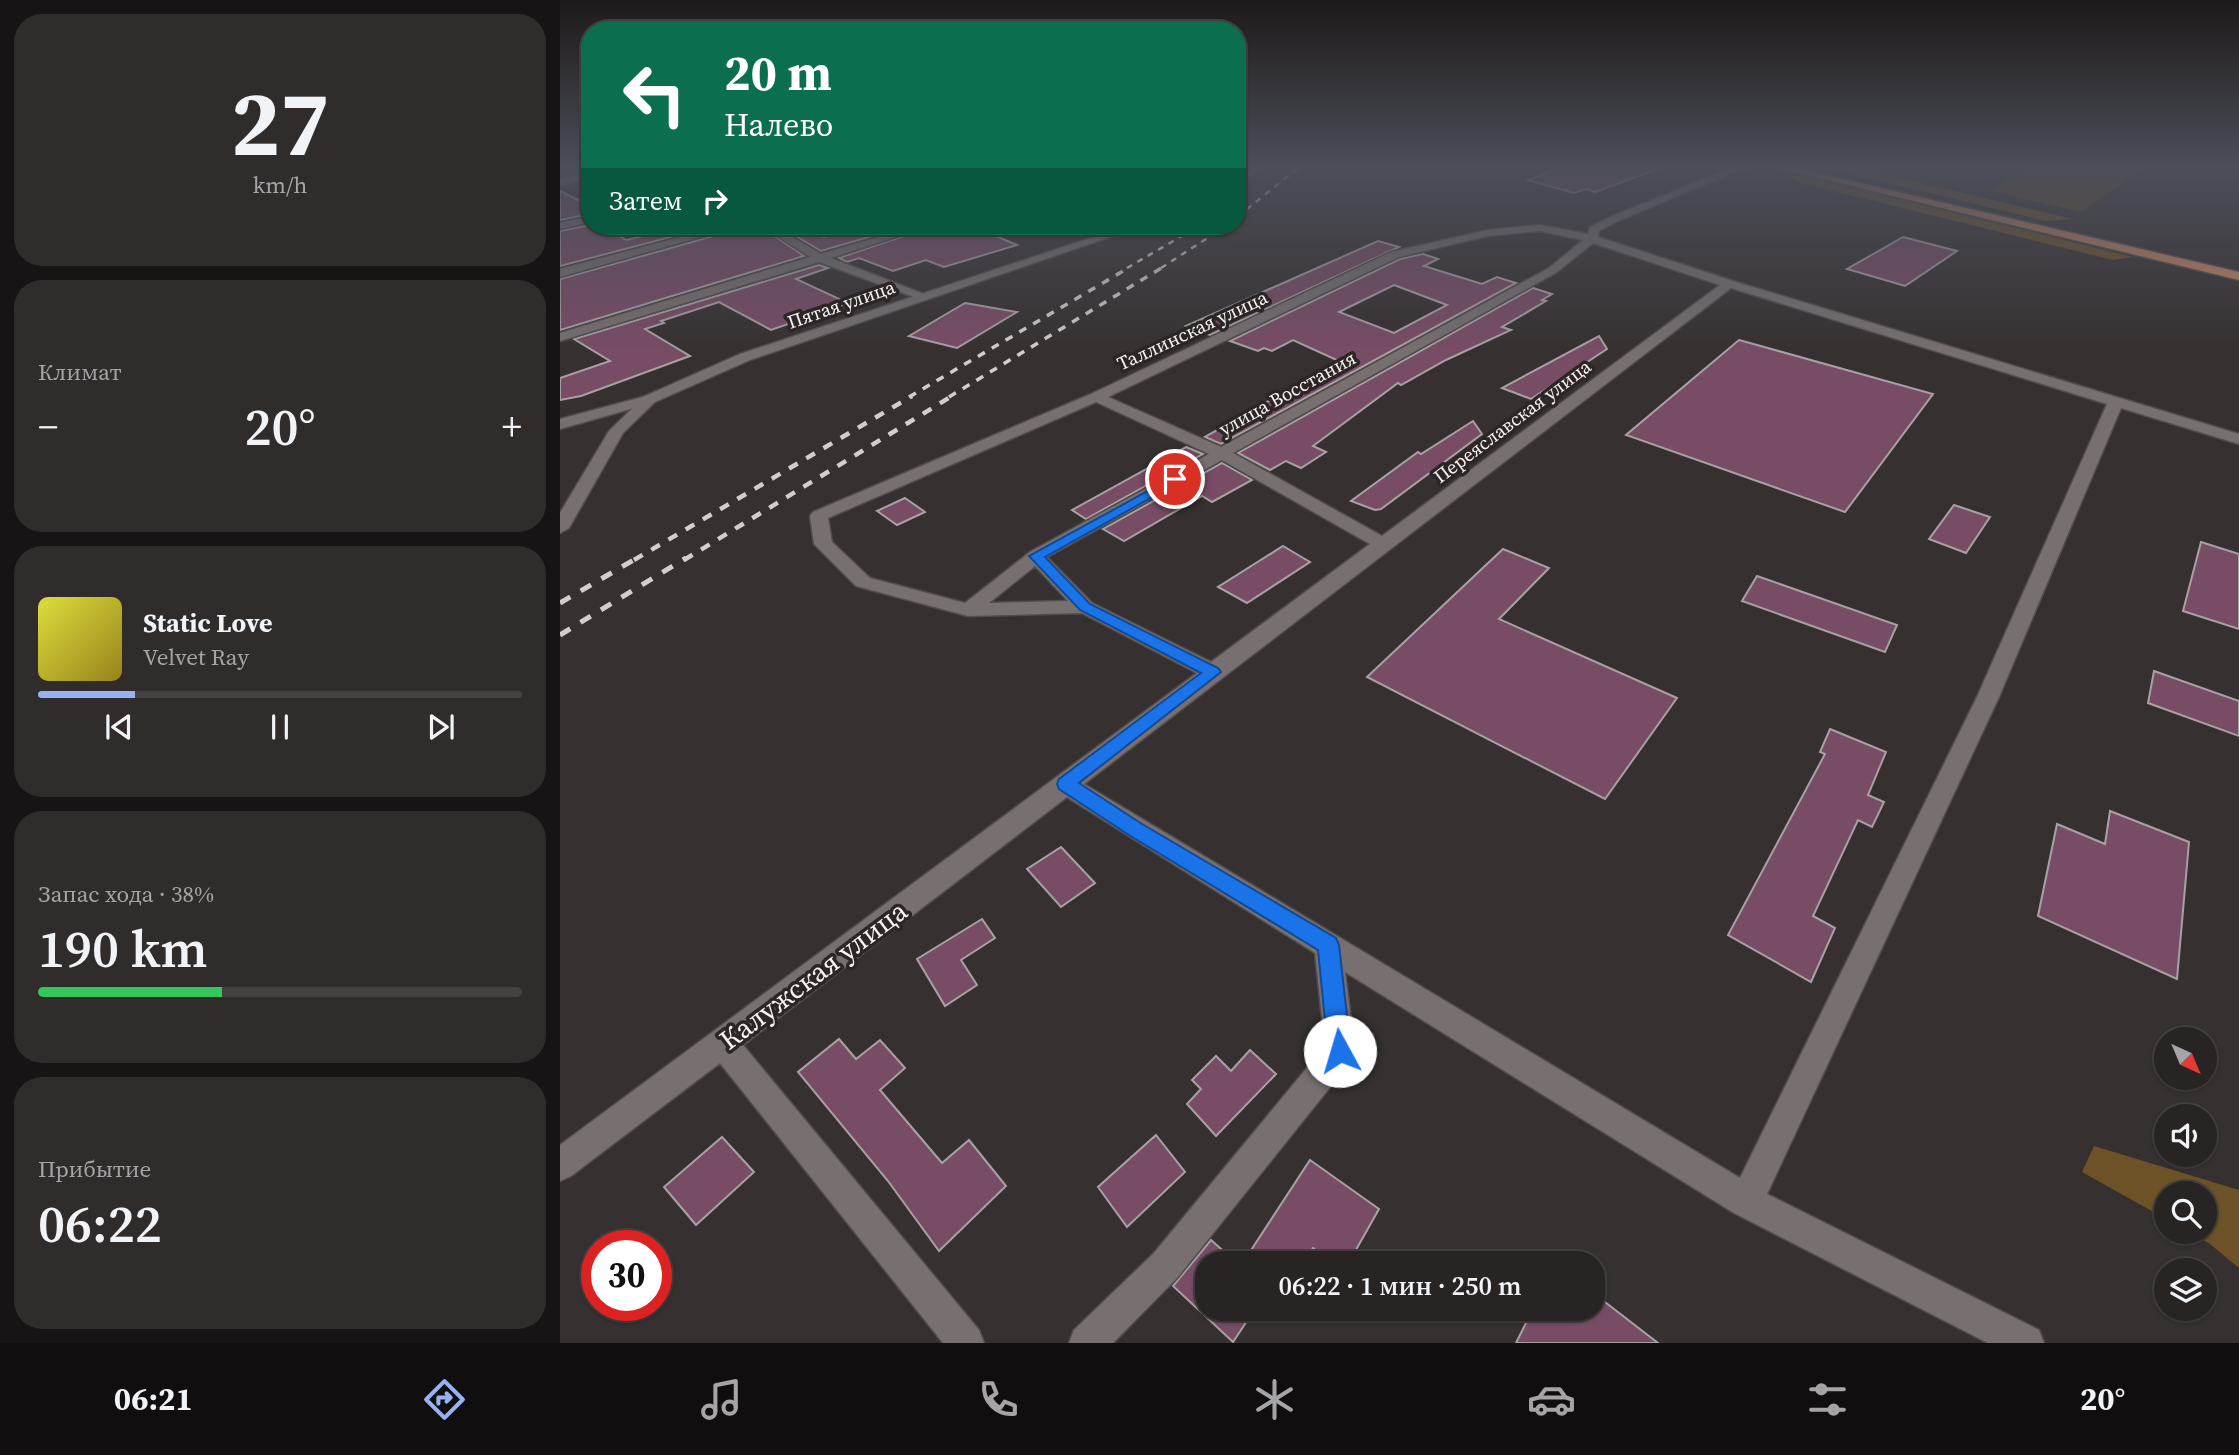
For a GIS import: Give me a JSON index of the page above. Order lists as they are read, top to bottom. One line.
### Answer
{"streets":{"street":["Пятая улица","Таллинская улица","улица Восстания","Переяславская улица","Калужская улица"]},"crossings":[["Таллинская улица","улица Восстания"],["Переяславская улица","Калужская улица"]],"north":"bottom right","page":{"tile":[["27","km/h"],"Климат",["Запас хода · 38%","190 km"],["Прибытие","06:22"]],"turn":["20 m","Налево"],"then":"Затем","heat":["−","20°","+"],"song":["Static Love","Velvet Ray"],"limit":"30","trip":"06:22 · 1 мин · 250 m","tabs":["06:21","20°"]}}
